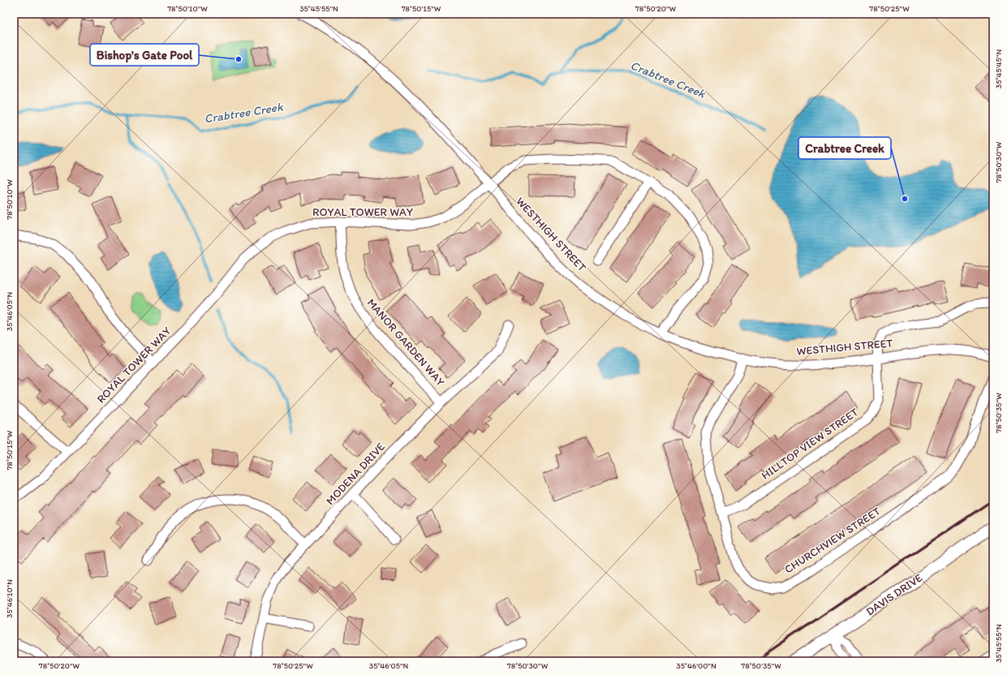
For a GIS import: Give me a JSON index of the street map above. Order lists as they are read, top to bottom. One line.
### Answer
{"streets":{"main road":["DAVIS DRIVE"],"street":["ROYAL TOWER WAY","WESTHIGH STREET","MANOR GARDEN WAY","HILLTOP VIEW STREET","MODENA DRIVE","CHURCHVIEW STREET"]},"crossings":[["ROYAL TOWER WAY","WESTHIGH STREET"],["ROYAL TOWER WAY","MANOR GARDEN WAY"],["WESTHIGH STREET","HILLTOP VIEW STREET"],["WESTHIGH STREET","CHURCHVIEW STREET"],["MANOR GARDEN WAY","MODENA DRIVE"],["HILLTOP VIEW STREET","CHURCHVIEW STREET"]],"water":["Crabtree Creek"],"places":["Bishop's Gate Pool","Crabtree Creek"],"coordinates":["78°50'10\"W","35°45'55\"N","78°50'15\"W","78°50'20\"W","78°50'25\"W","35°45'45\"N","78°50'30\"W","35°46'05\"N","78°50'35\"W","35°46'10\"N","35°46'00\"N"]}
